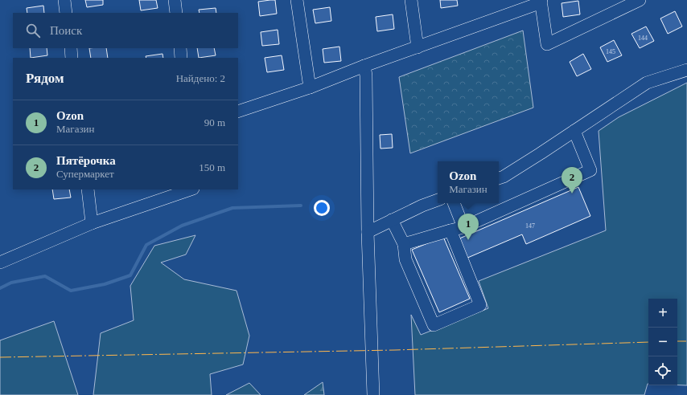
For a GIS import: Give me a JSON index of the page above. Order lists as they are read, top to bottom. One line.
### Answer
{"house_numbers":["144","145","147"],"page":{"search":"Поиск","heading":["Рядом","Найдено: 2"],"list":[{"mark":"1","name":"Ozon","note":"Магазин","value":"90 m"},{"mark":"2","name":"Пятёрочка","note":"Супермаркет","value":"150 m"}],"popup":["Ozon","Магазин"],"pins":["2","1"],"map_buttons":["+","−"]}}
